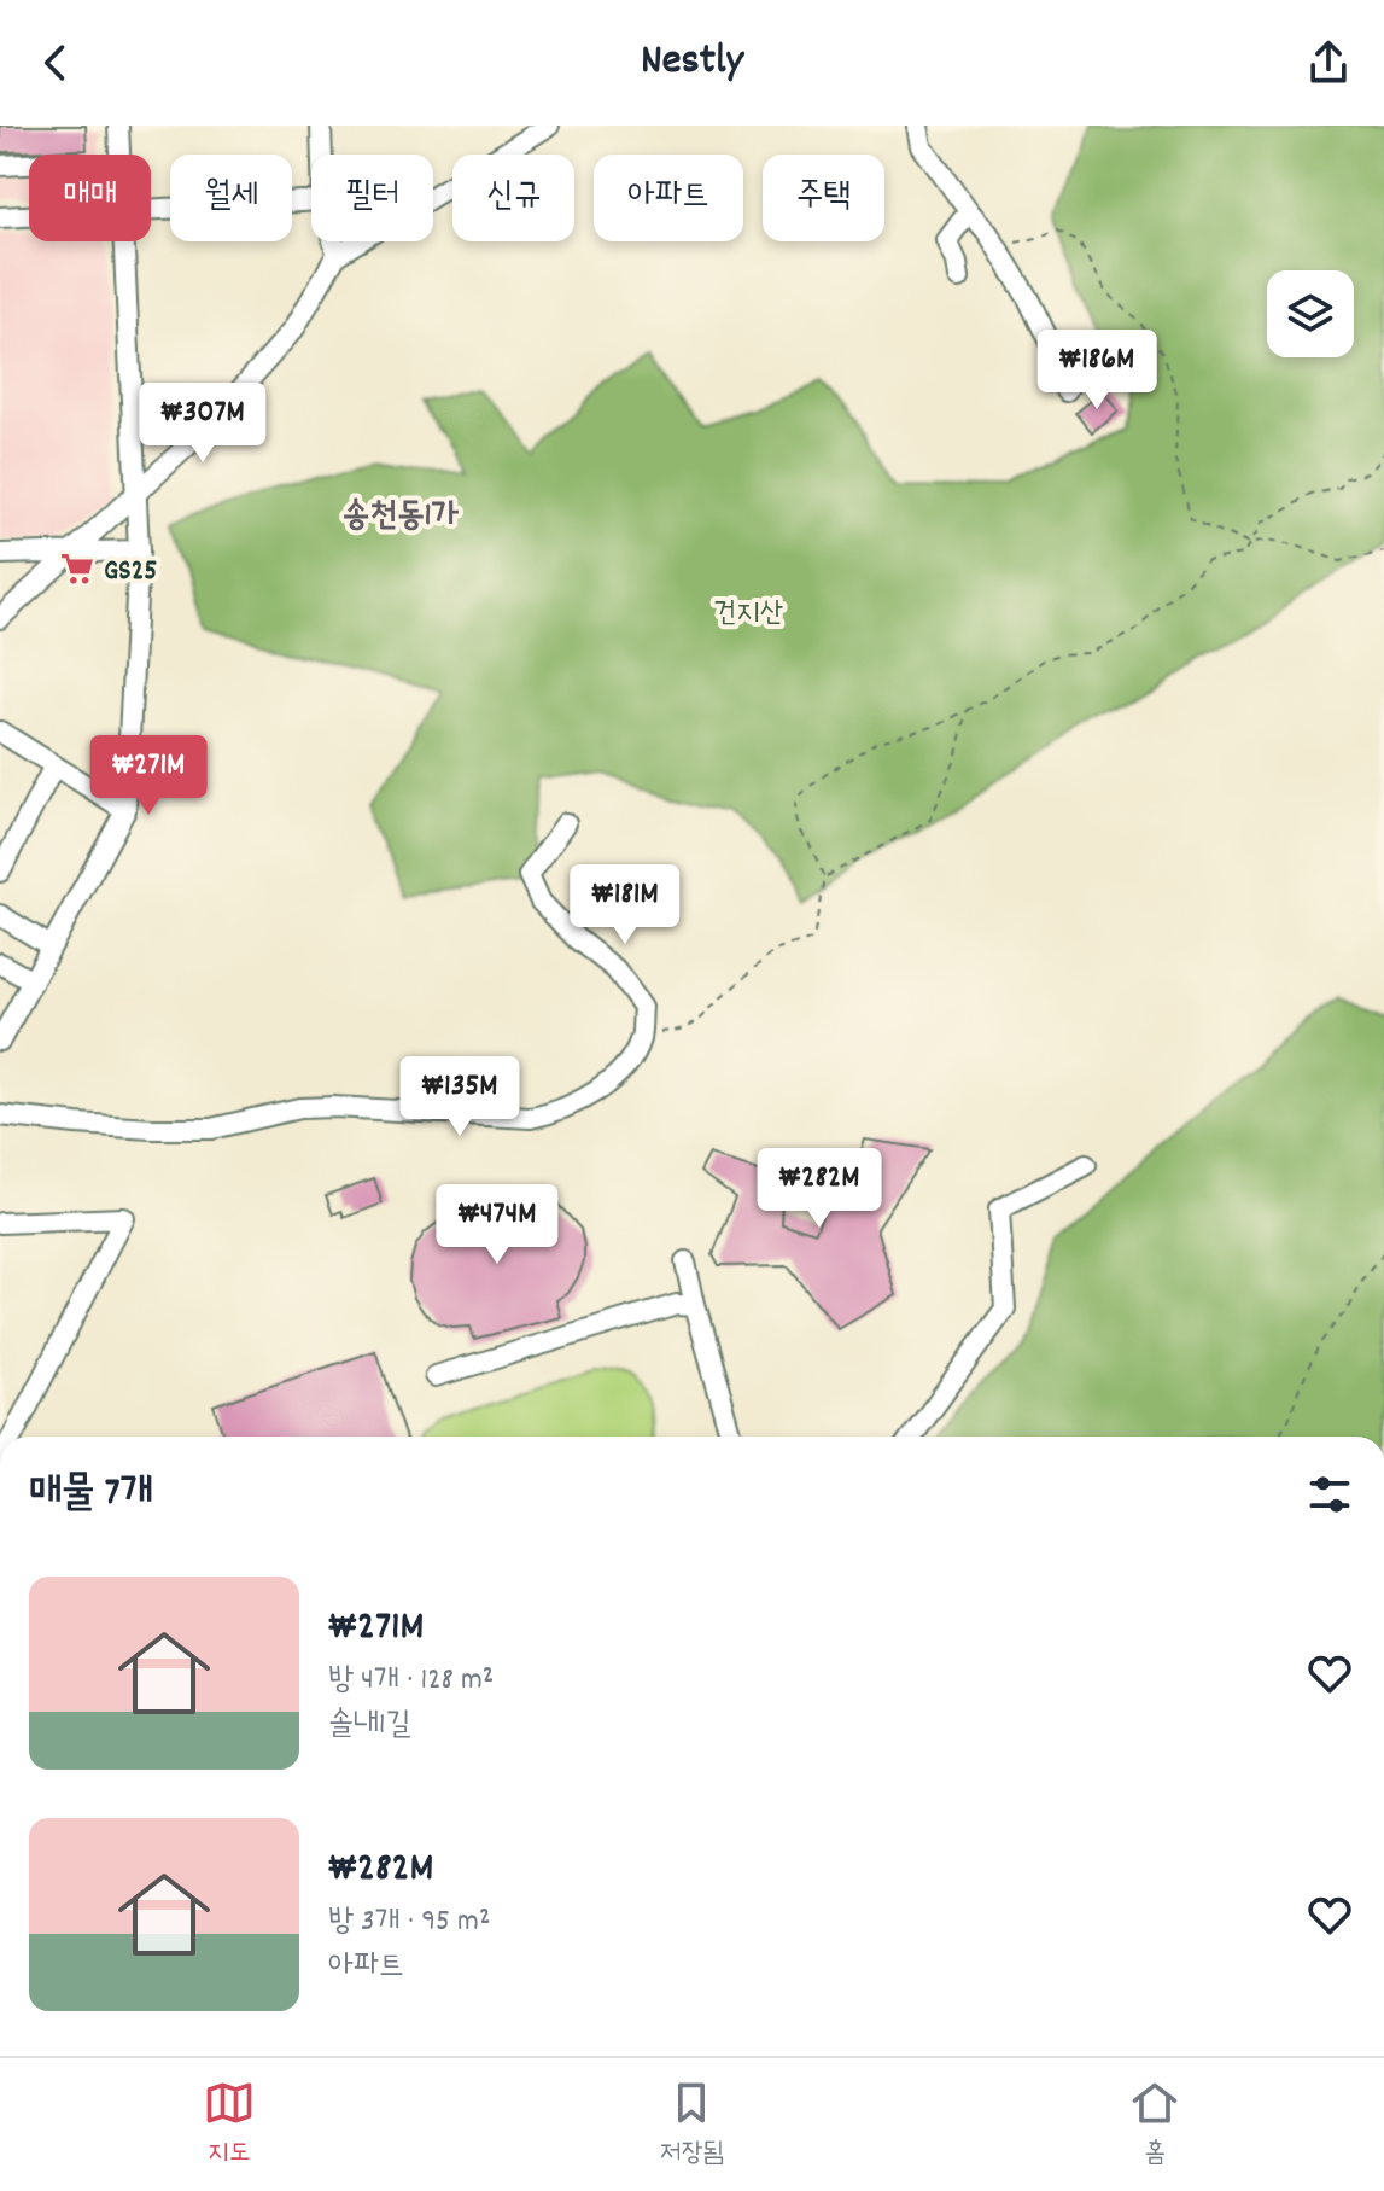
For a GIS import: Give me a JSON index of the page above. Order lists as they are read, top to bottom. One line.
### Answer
{"districts":["송천동1가"],"parks":["건지산"],"places":{"supermarket":["GS25"]},"page":{"header":"Nestly","chip":["매매","월세","필터","신규","아파트","주택"],"price":["₩186M","₩307M","₩271M","₩181M","₩135M","₩282M","₩474M"],"heading":"매물 7개","list":[{"name":"₩271M","note":"방 4개 · 128 m² · 솔내1길"},{"name":"₩282M","note":"방 3개 · 95 m² · 아파트"}],"tabs":["지도","저장됨","홈"]}}
